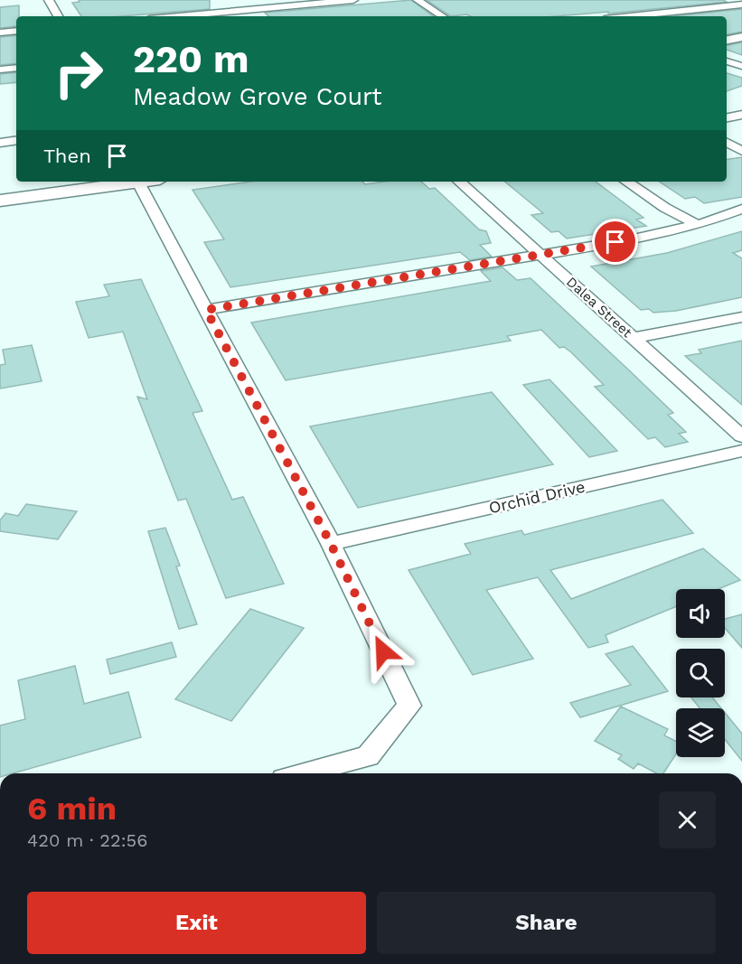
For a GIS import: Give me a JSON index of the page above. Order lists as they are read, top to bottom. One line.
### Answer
{"streets":{"street":["Dalea Street","Orchid Drive"]},"page":{"turn":["220 m","Meadow Grove Court"],"then":"Then","heading":["6 min","420 m · 22:56"],"buttons":["Exit","Share"]}}
